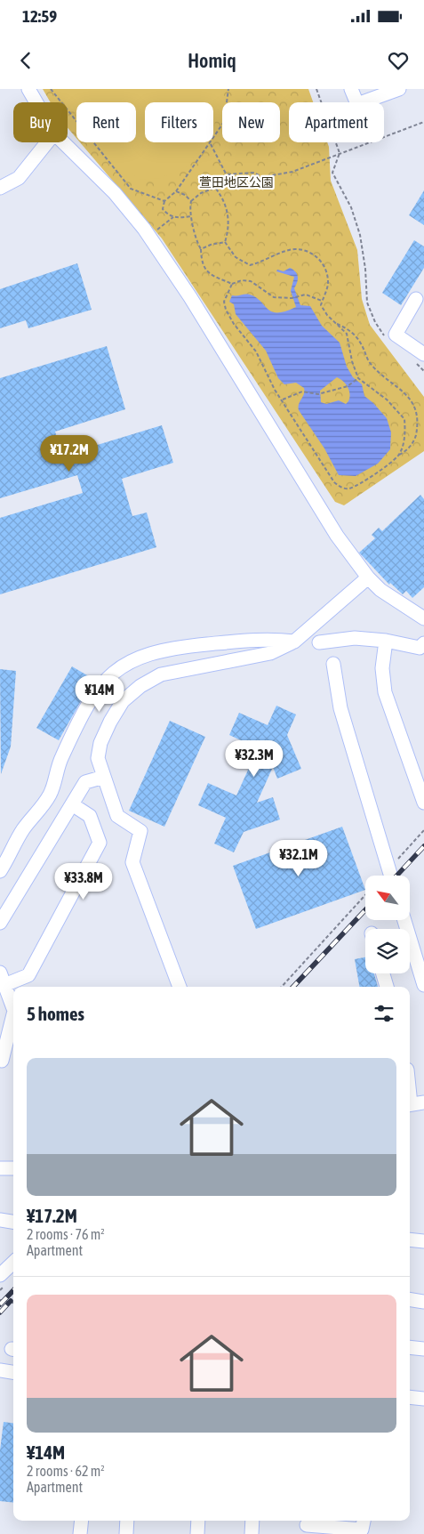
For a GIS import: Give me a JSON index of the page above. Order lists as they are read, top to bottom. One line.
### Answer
{"parks":["萱田地区公園"],"north":"top left","page":{"status":"12:59","header":"Homiq","chip":["Buy","Rent","Filters","New","Apartment"],"price":["¥17.2M","¥14M","¥32.3M","¥32.1M","¥33.8M"],"heading":"5 homes","list":[{"name":"¥17.2M","note":"2 rooms · 76 m² · Apartment"},{"name":"¥14M","note":"2 rooms · 62 m² · Apartment"}]}}
